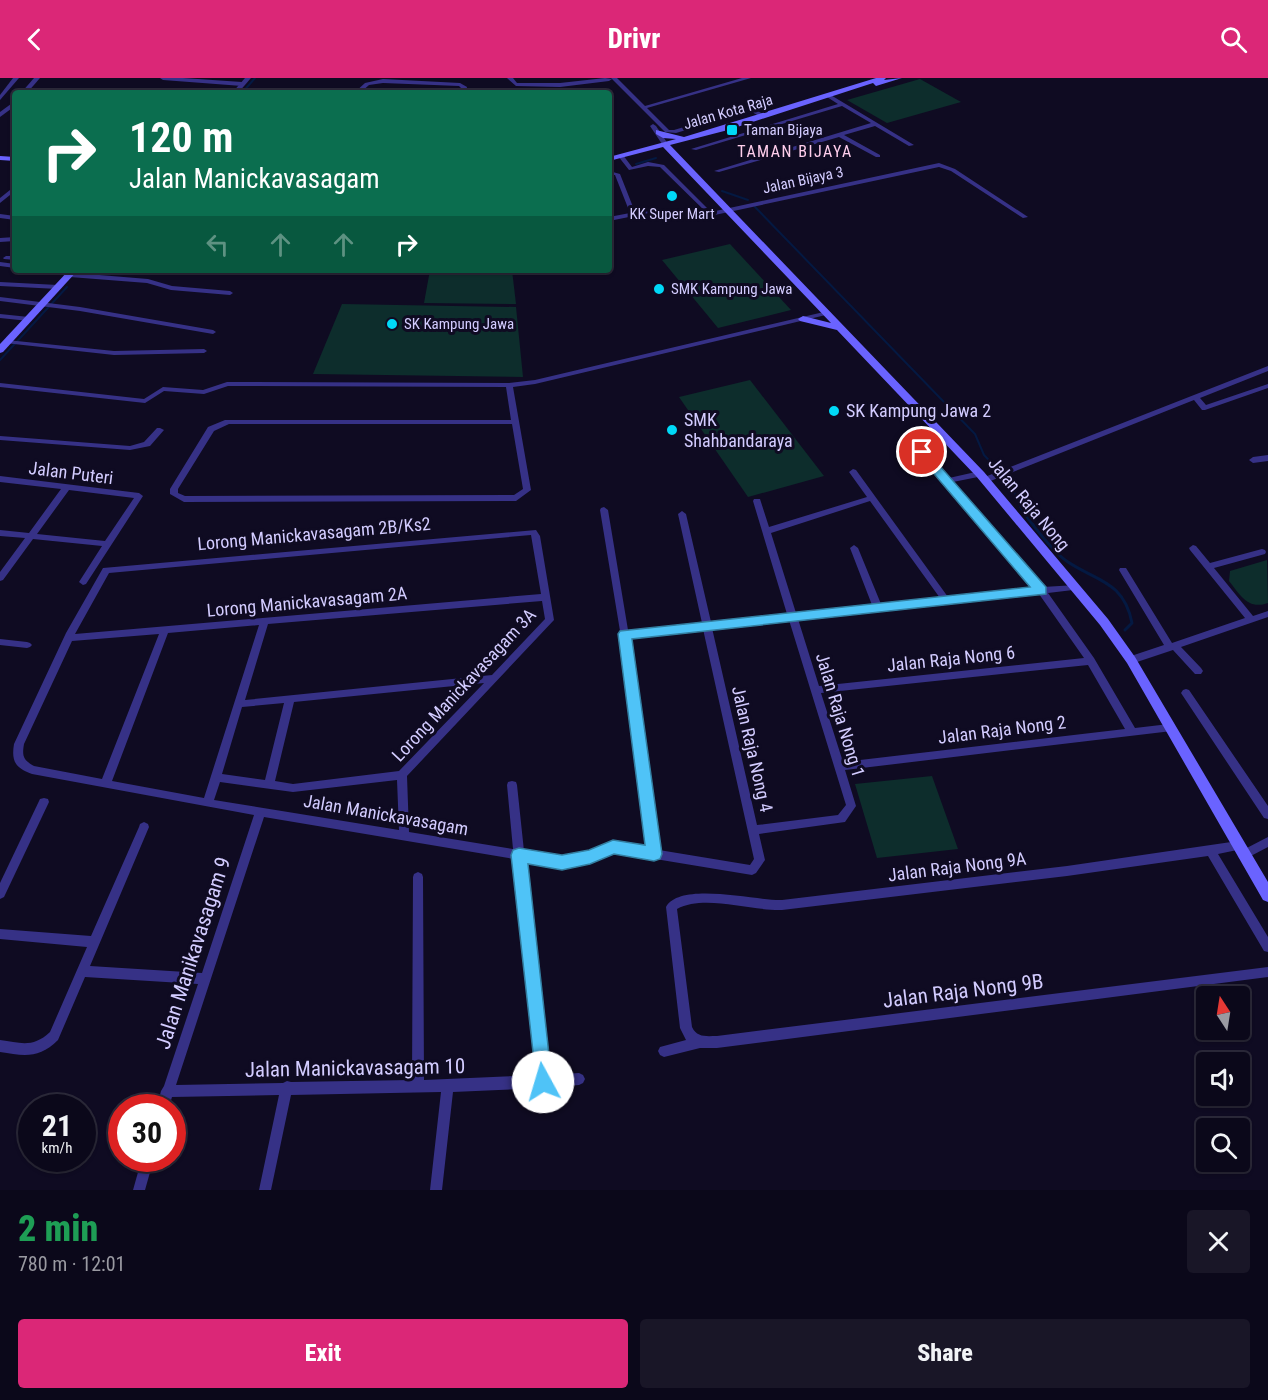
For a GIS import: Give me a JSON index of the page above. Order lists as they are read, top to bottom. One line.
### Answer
{"streets":{"main road":["Jalan Kota Raja","Jalan Raja Nong"],"street":["Jalan Bijaya 3","Jalan Puteri","Lorong Manickavasagam 2B/Ks2","Lorong Manickavasagam 2A","Jalan Raja Nong 6","Lorong Manickavasagam 3A","Jalan Raja Nong 1","Jalan Raja Nong 2","Jalan Raja Nong 4","Jalan Manickavasagam","Jalan Raja Nong 9A","Jalan Manikavasagam 9","Jalan Raja Nong 9B","Jalan Manickavasagam 10"]},"crossings":[["Jalan Kota Raja","Jalan Bijaya 3"],["Jalan Kota Raja","Jalan Raja Nong"],["Jalan Bijaya 3","Jalan Raja Nong"],["Jalan Raja Nong","Jalan Raja Nong 2"],["Jalan Raja Nong","Jalan Raja Nong 9A"],["Lorong Manickavasagam 2B/Ks2","Lorong Manickavasagam 2A"],["Lorong Manickavasagam 2B/Ks2","Lorong Manickavasagam 3A"],["Lorong Manickavasagam 2B/Ks2","Jalan Manickavasagam"],["Lorong Manickavasagam 2A","Lorong Manickavasagam 3A"],["Lorong Manickavasagam 2A","Jalan Manickavasagam"],["Jalan Raja Nong 6","Jalan Raja Nong 1"],["Lorong Manickavasagam 3A","Jalan Manickavasagam"],["Jalan Raja Nong 1","Jalan Raja Nong 2"],["Jalan Raja Nong 1","Jalan Raja Nong 4"],["Jalan Raja Nong 4","Jalan Manickavasagam"],["Jalan Manickavasagam","Jalan Manikavasagam 9"],["Jalan Raja Nong 9A","Jalan Raja Nong 9B"],["Jalan Manikavasagam 9","Jalan Manickavasagam 10"]],"districts":["TAMAN BIJAYA"],"places":{"transit":["Taman Bijaya"],"other":["KK Super Mart","SMK Kampung Jawa","SK Kampung Jawa","SK Kampung Jawa 2","SMK Shahbandaraya"]},"north":"top","page":{"header":"Drivr","turn":["120 m","Jalan Manickavasagam"],"speed":"21 km/h","limit":"30","heading":["2 min","780 m · 12:01"],"buttons":["Exit","Share"]}}
